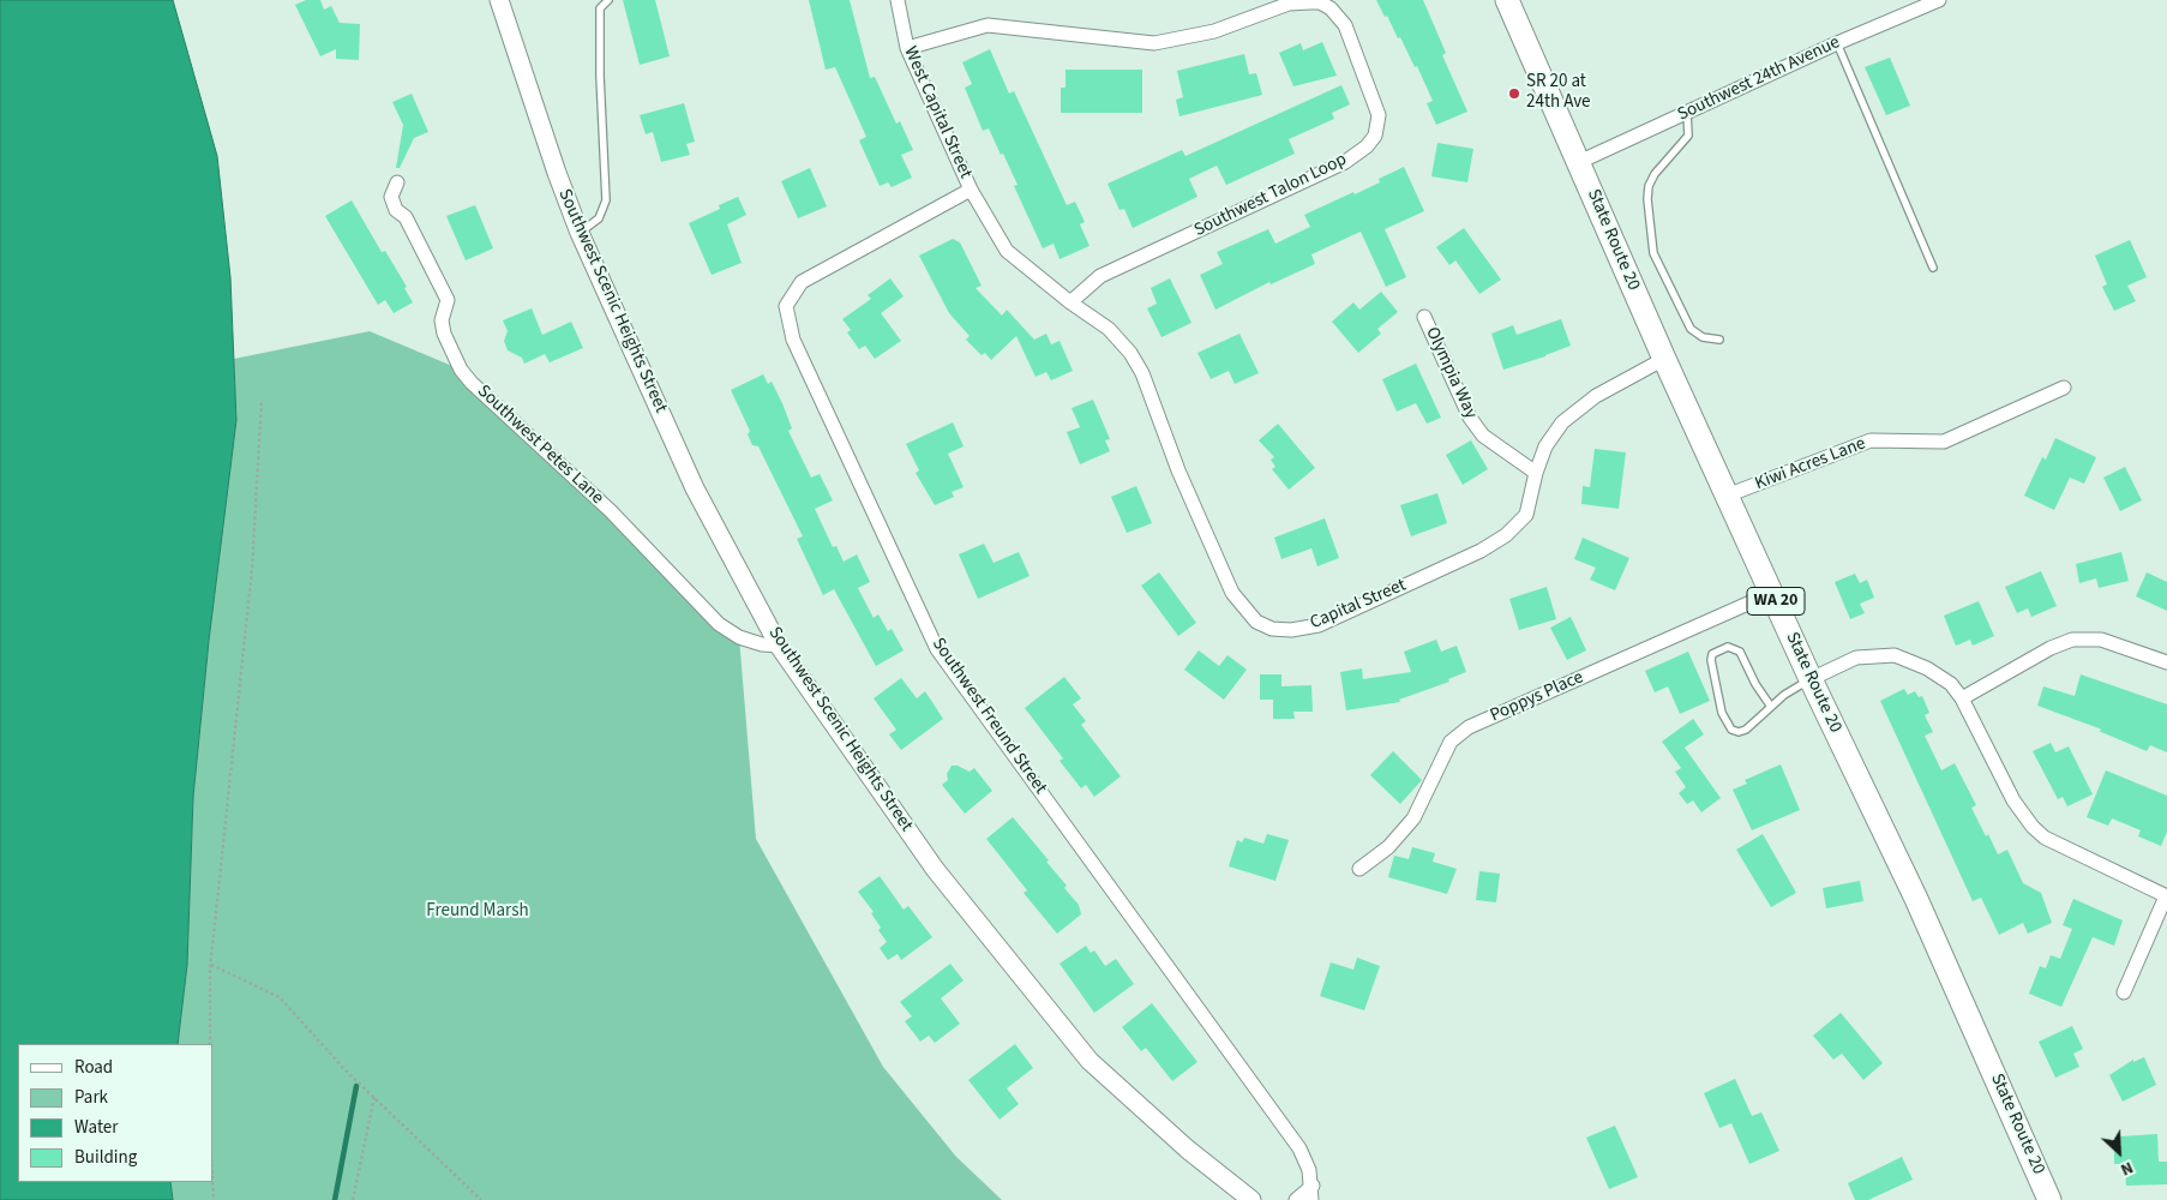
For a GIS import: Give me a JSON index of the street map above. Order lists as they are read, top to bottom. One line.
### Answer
{"streets":{"main road":["State Route 20","WA 20"],"street":["Southwest 24th Avenue","West Capital Street","Southwest Talon Loop","Southwest Scenic Heights Street","Olympia Way","Southwest Petes Lane","Kiwi Acres Lane","Capital Street","Poppys Place","Southwest Freund Street"]},"crossings":[["Southwest 24th Avenue","State Route 20"],["West Capital Street","Southwest Talon Loop"],["West Capital Street","Capital Street"],["West Capital Street","Southwest Freund Street"],["Southwest Talon Loop","Capital Street"],["State Route 20","Kiwi Acres Lane"],["State Route 20","Capital Street"],["State Route 20","Poppys Place"],["Southwest Scenic Heights Street","Southwest Petes Lane"],["Olympia Way","Capital Street"]],"parks":["Freund Marsh"],"places":["SR 20 at 24th Ave"],"legend":["Road","Park","Water","Building"],"north":"bottom right"}
